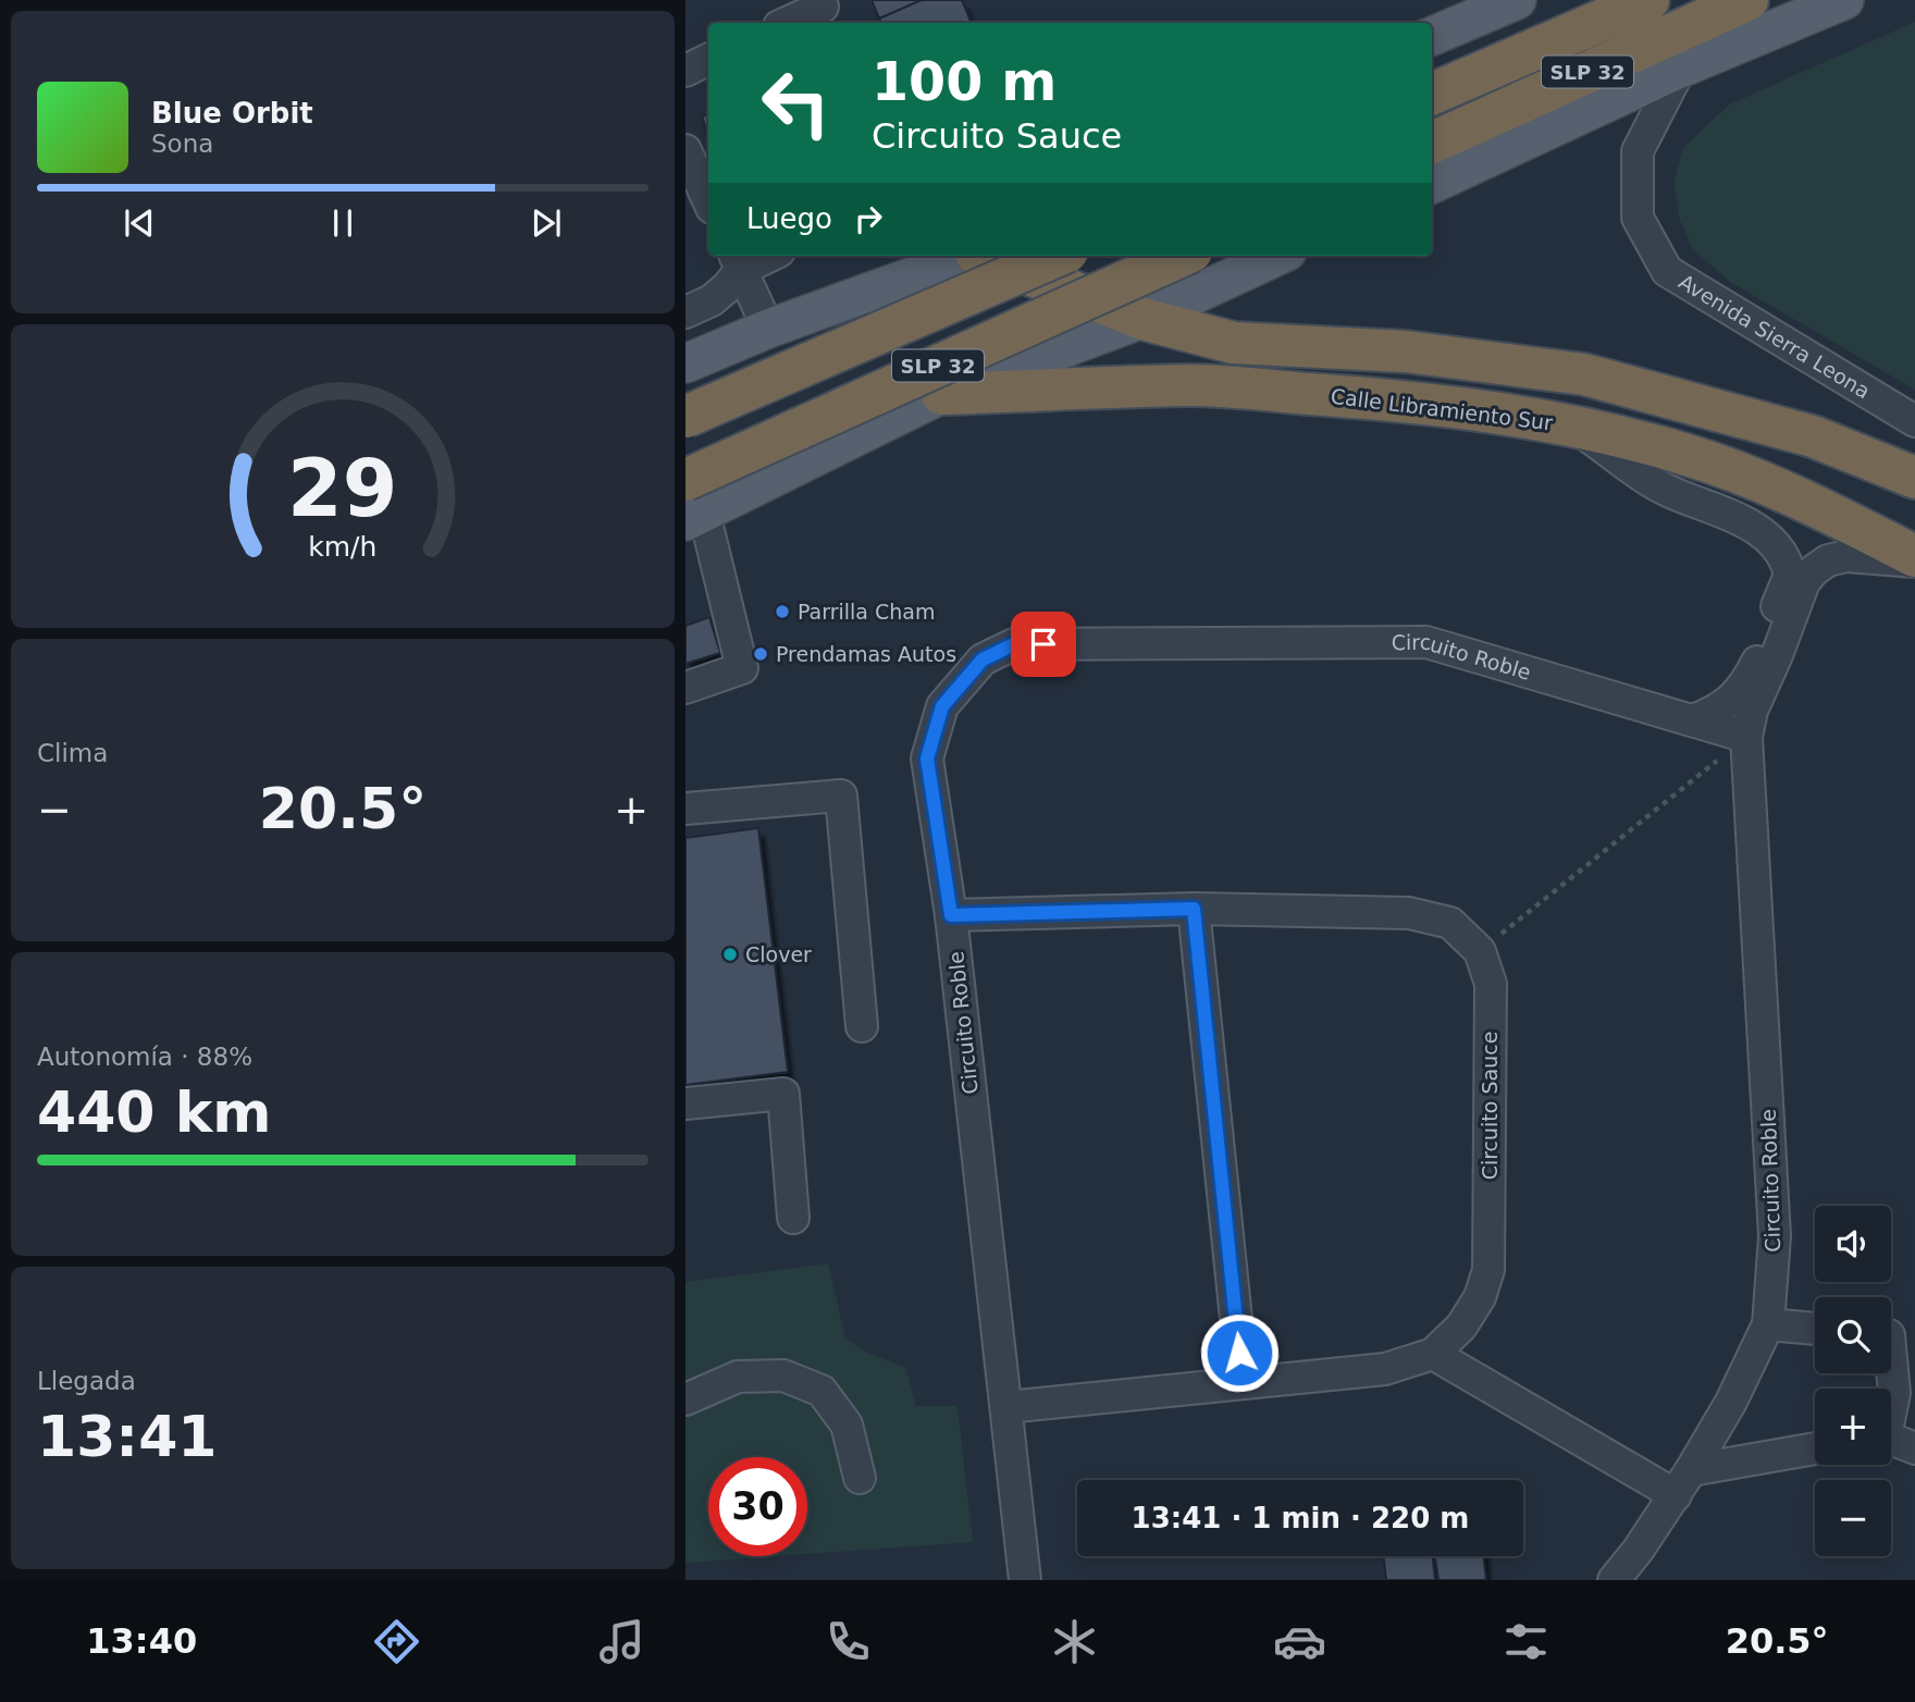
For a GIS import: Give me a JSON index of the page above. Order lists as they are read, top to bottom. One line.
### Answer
{"streets":{"highway":["SLP 32","Calle Libramiento Sur"],"street":["Avenida Sierra Leona","Circuito Roble","Circuito Sauce"]},"crossings":[["Circuito Roble","Circuito Sauce"]],"places":["Parrilla Cham","Prendamas Autos","Clover"],"page":{"turn":["100 m","Circuito Sauce"],"song":["Blue Orbit","Sona"],"then":"Luego","tile":["Clima",["Autonomía · 88%","440 km"],["Llegada","13:41"]],"heat":["−","20.5°","+"],"map_buttons":["+","−"],"limit":"30","trip":"13:41 · 1 min · 220 m","tabs":["13:40","20.5°"],"gauge":["29","km/h"]}}
